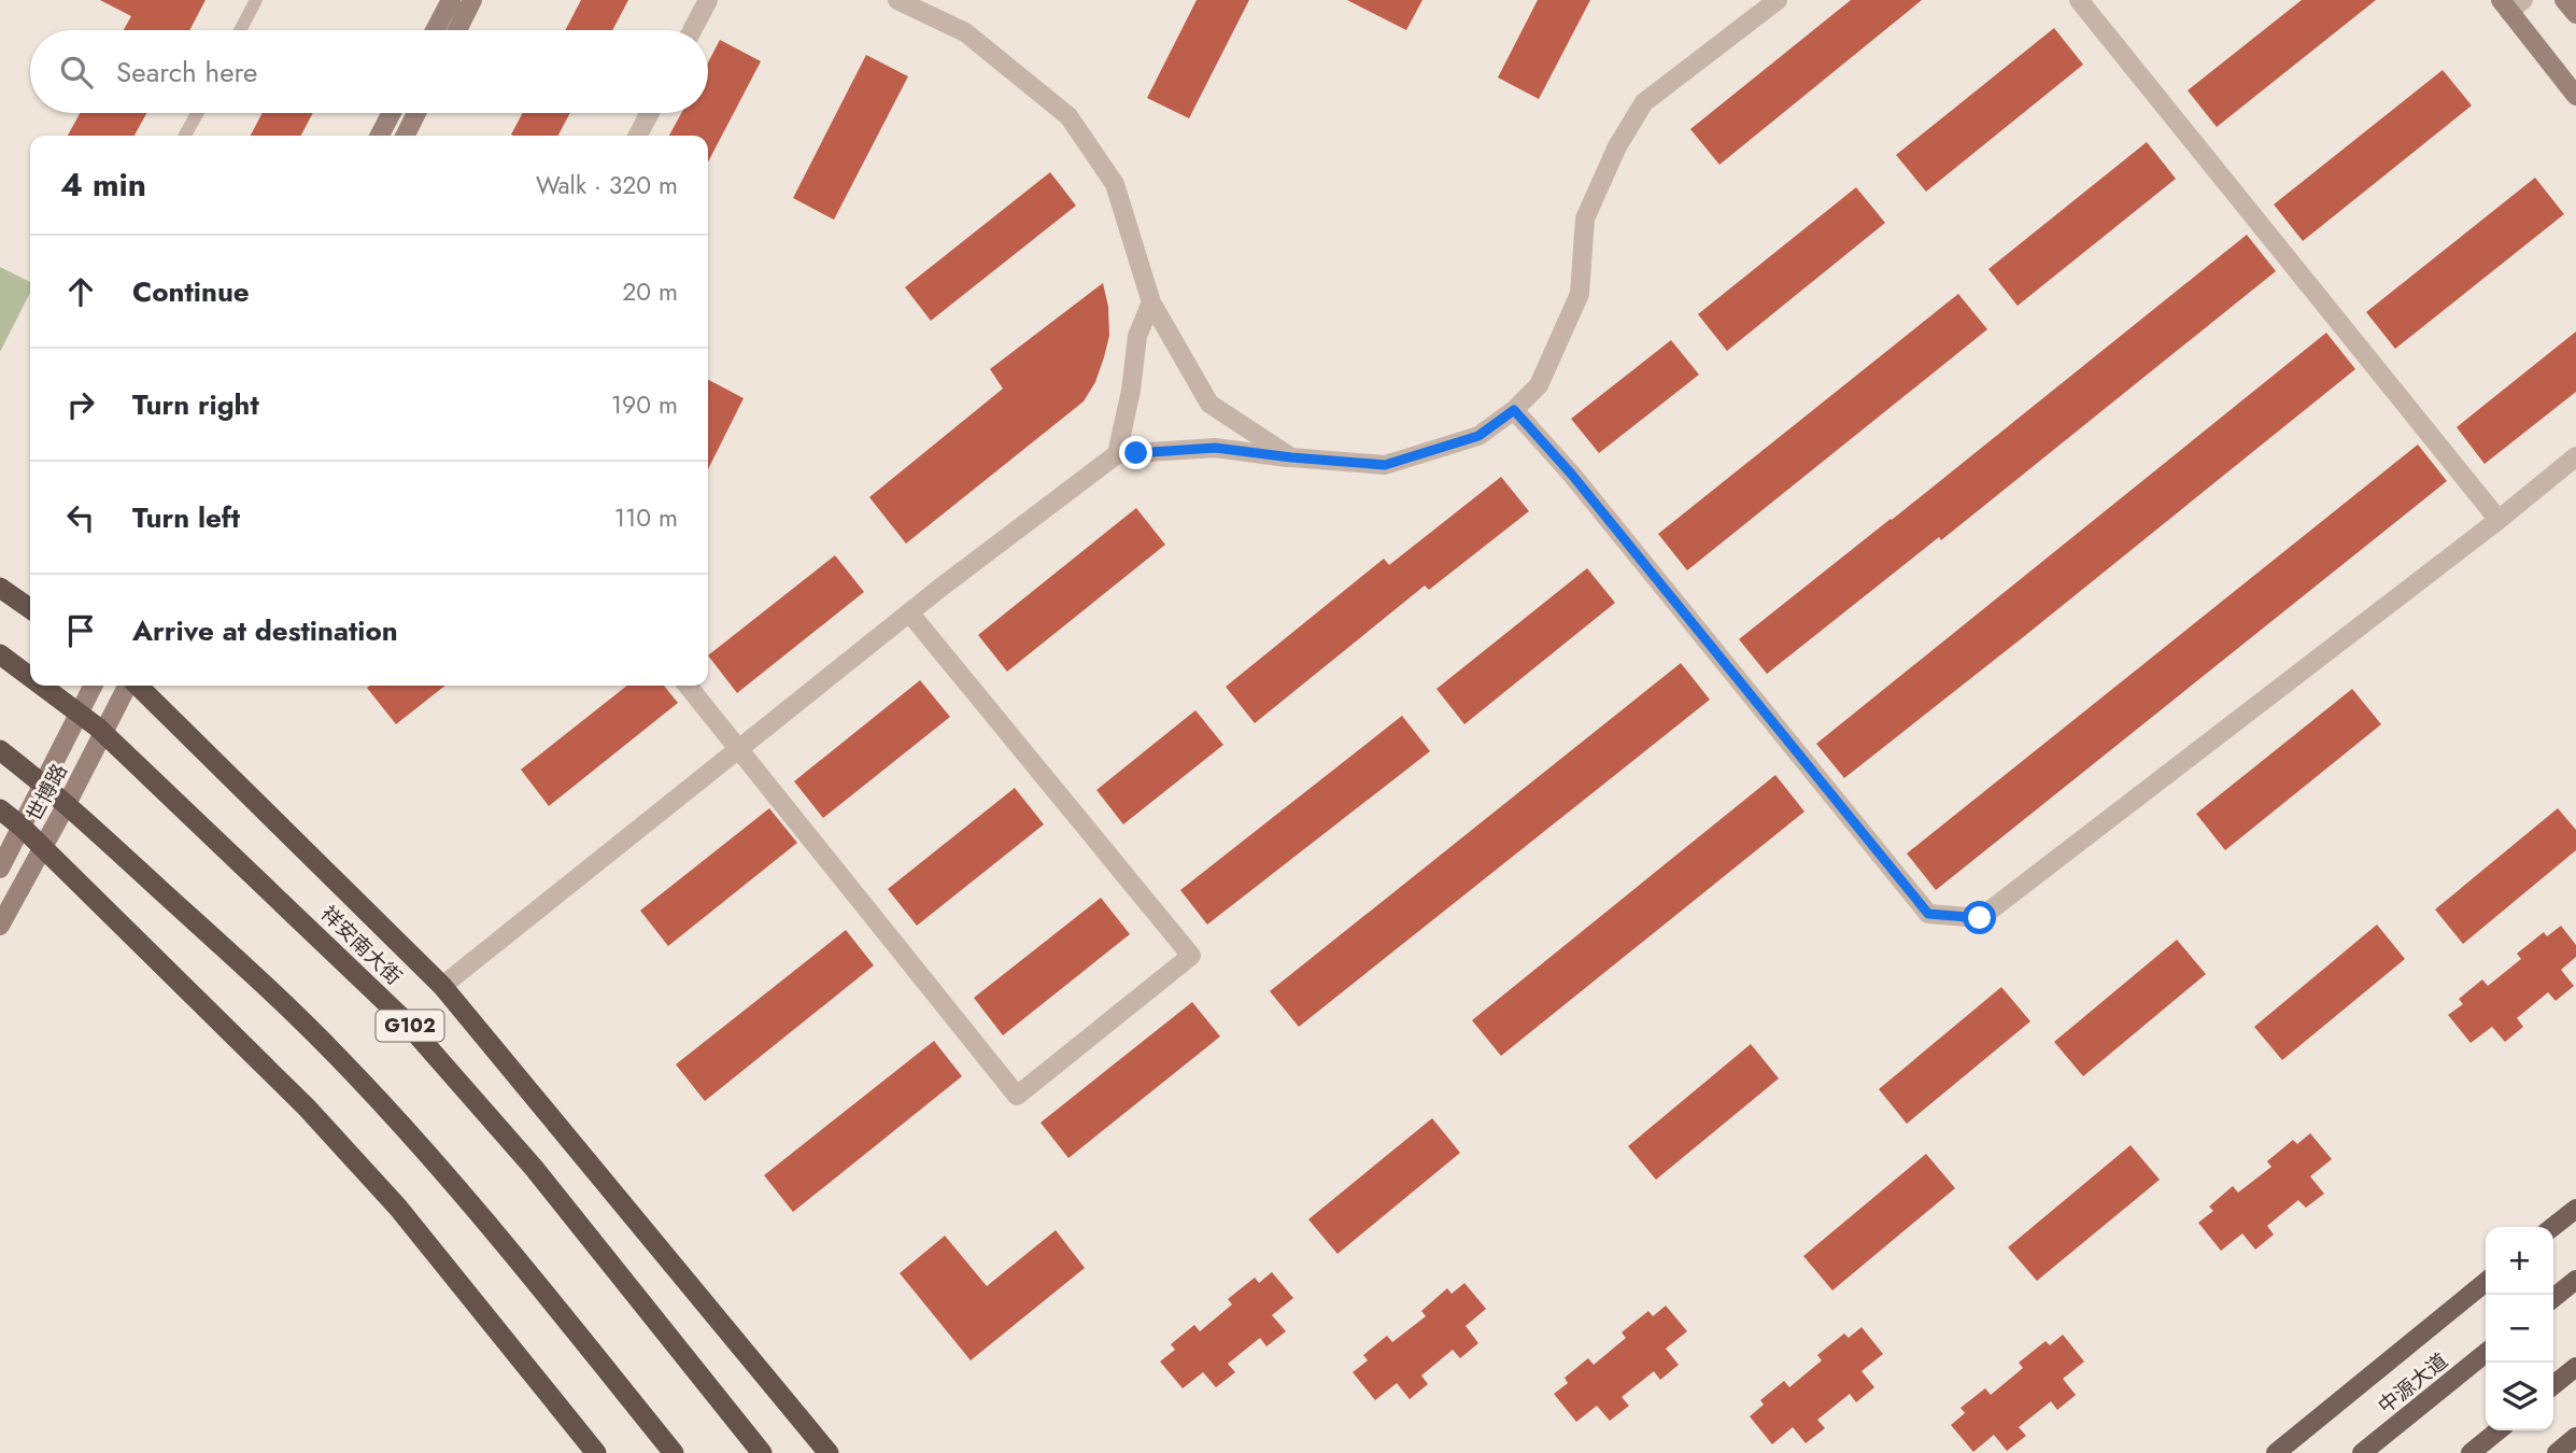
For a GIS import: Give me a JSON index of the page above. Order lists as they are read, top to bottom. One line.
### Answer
{"streets":{"highway":["祥安南大街","G102"],"main road":["世博路","中源大道"]},"crossings":[["世博路","祥安南大街"]],"page":{"search":"Search here","heading":["4 min","Walk · 320 m"],"list":[["Continue","20 m"],["Turn right","190 m"],["Turn left","110 m"],"Arrive at destination"],"map_buttons":["+","−"]}}
